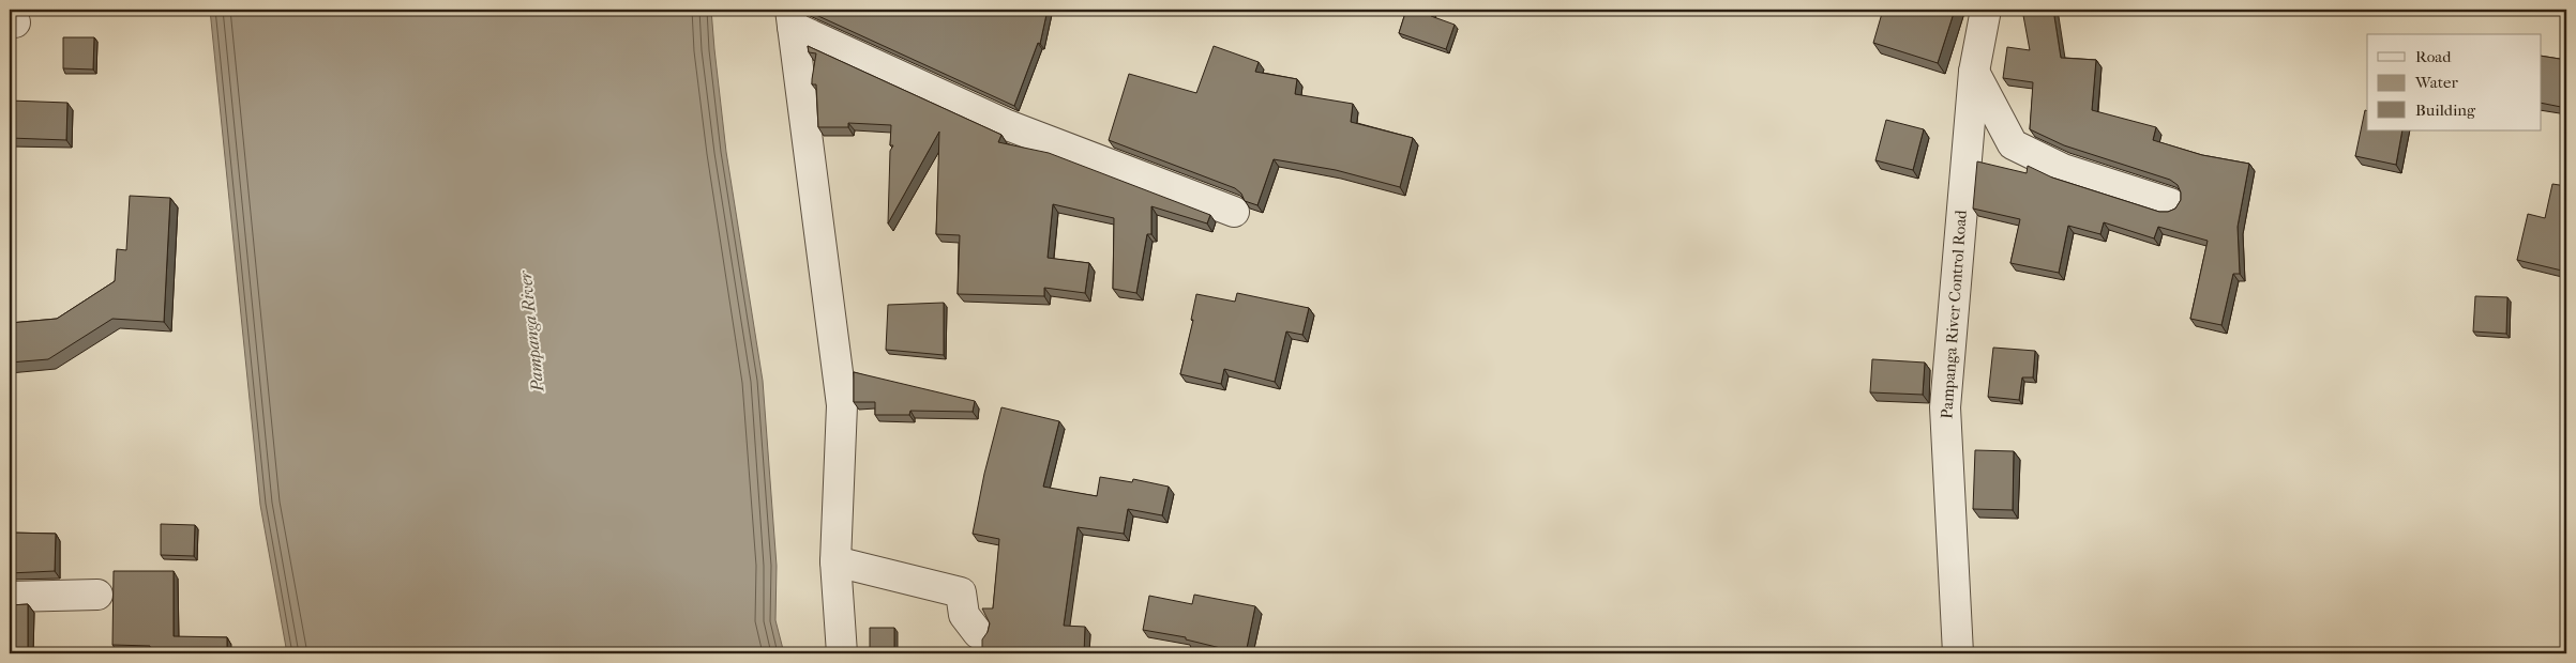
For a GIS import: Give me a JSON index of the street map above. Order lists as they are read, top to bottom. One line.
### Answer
{"streets":{"street":["Pampanga River Control Road"]},"water":["Pampanga River"],"legend":["Road","Water","Building"]}
